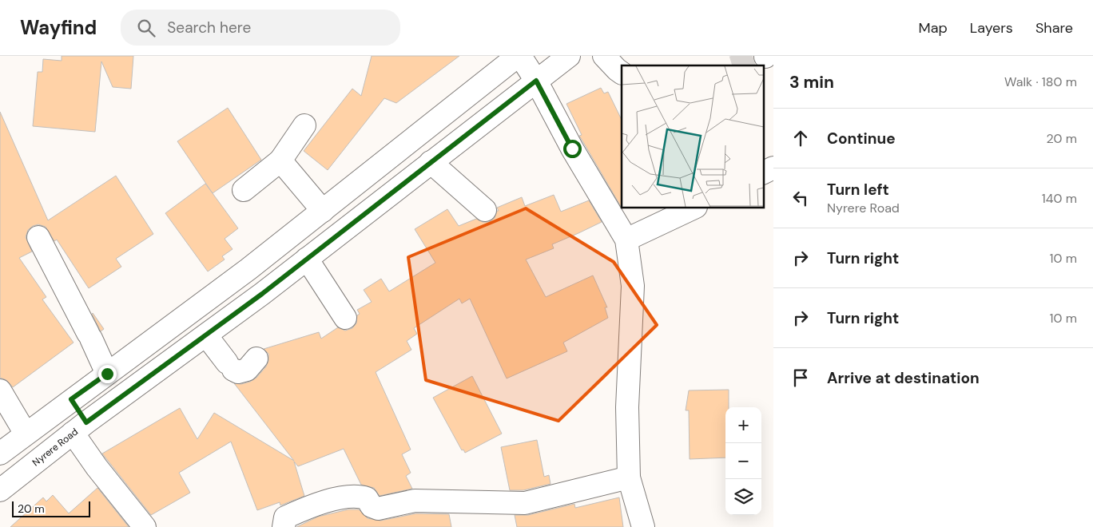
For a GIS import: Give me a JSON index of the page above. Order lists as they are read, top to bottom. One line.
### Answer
{"streets":{"main road":["Nyrere Road"]},"scale_bar":"20 m","page":{"header":"Wayfind","search":"Search here","nav":["Map","Layers","Share"],"heading":["3 min","Walk · 180 m"],"list":[["Continue","20 m"],["Turn left","Nyrere Road","140 m"],["Turn right","10 m"],["Turn right","10 m"],"Arrive at destination"],"map_buttons":["+","−"],"scale":"20 m"}}
